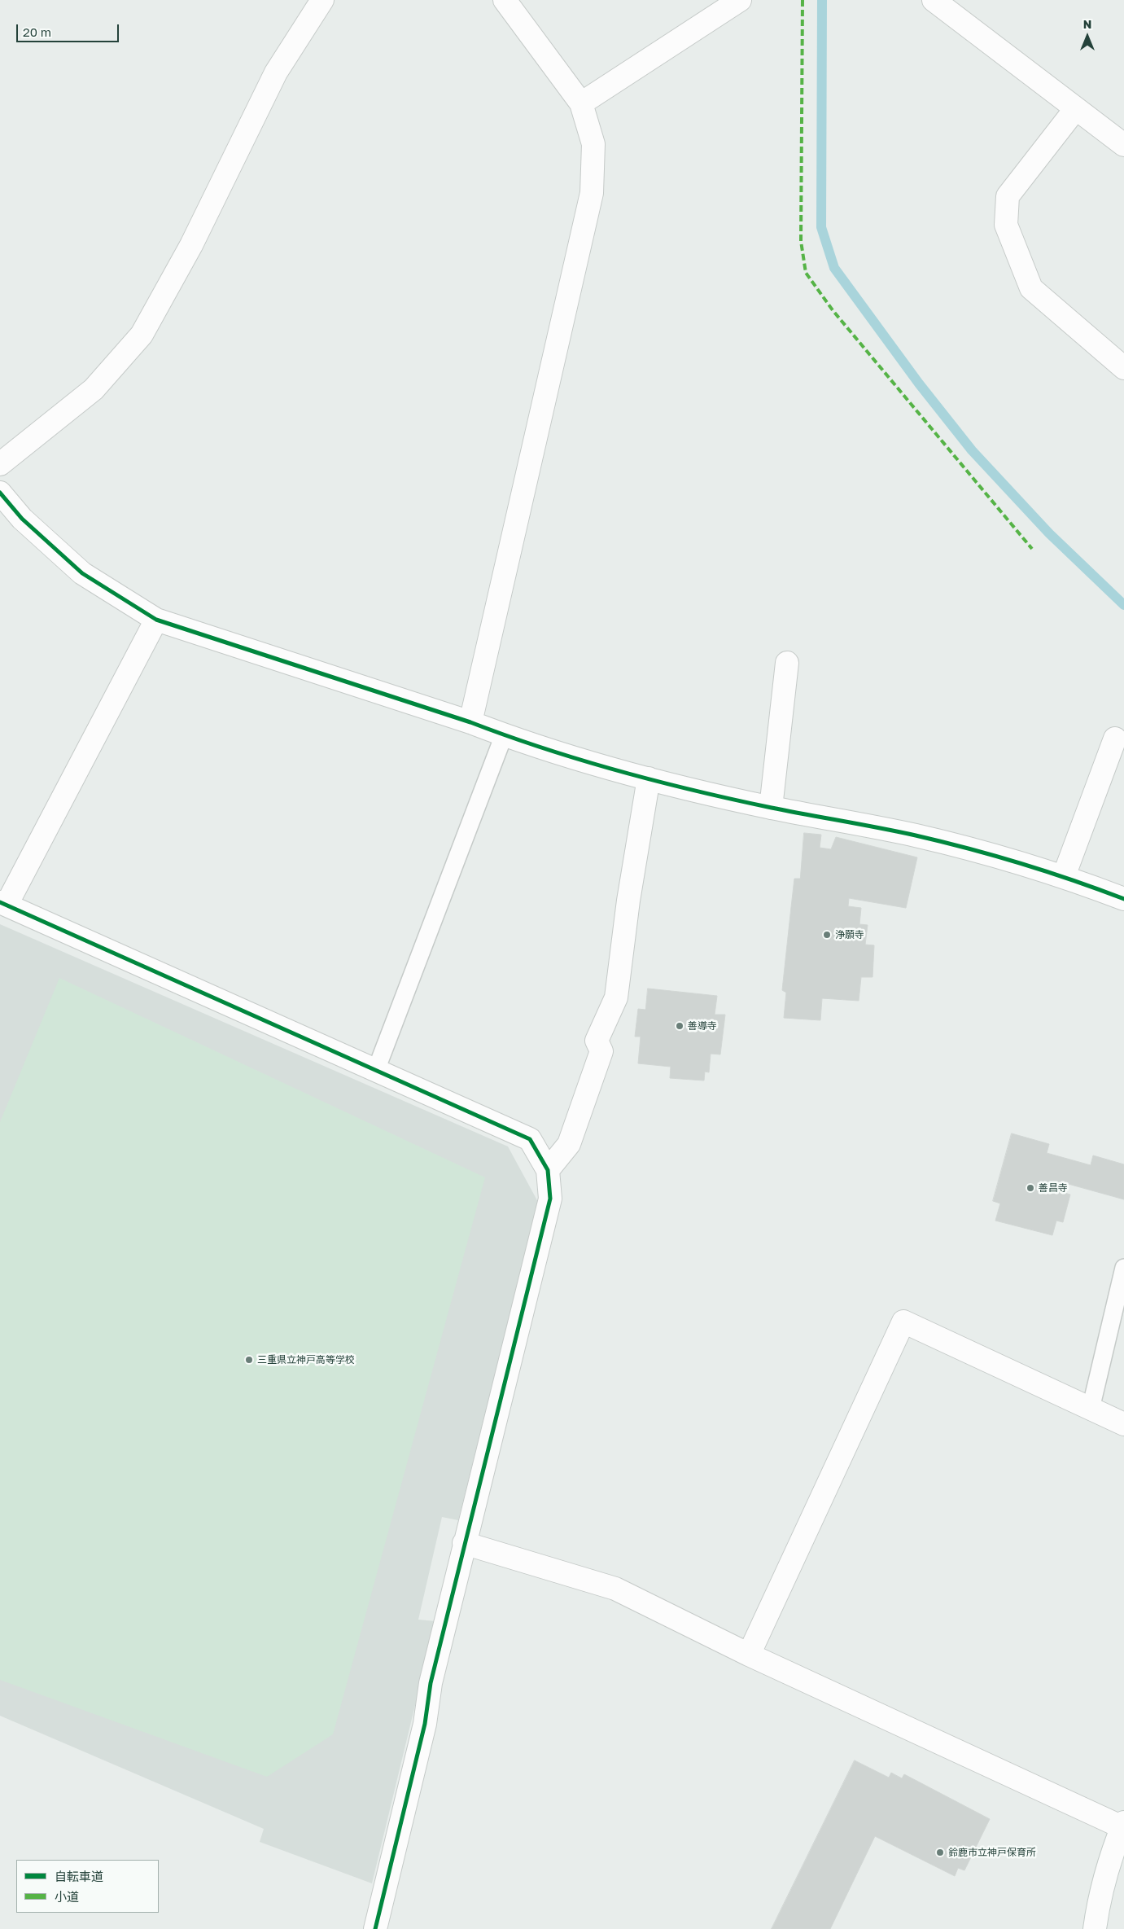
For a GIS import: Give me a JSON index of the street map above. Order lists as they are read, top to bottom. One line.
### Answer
{"places":["浄願寺","善導寺","善昌寺","三重県立神戸高等学校","鈴鹿市立神戸保育所"],"legend":["自転車道","小道"],"scale_bar":"20 m","north":"top"}
